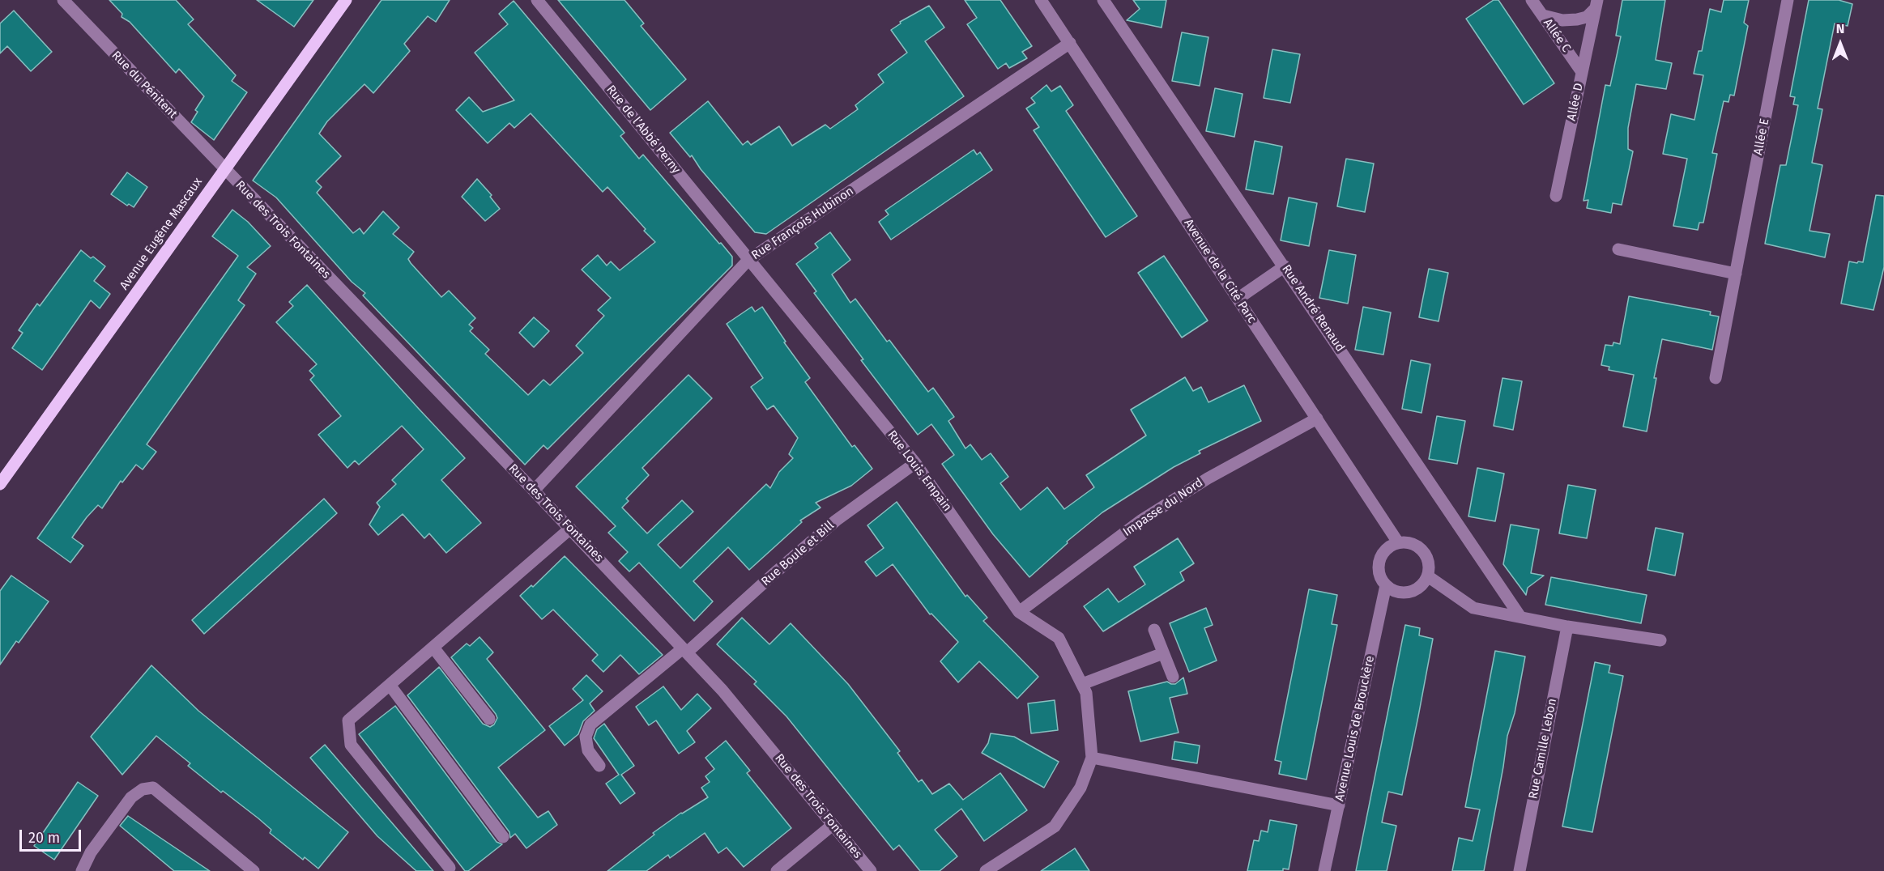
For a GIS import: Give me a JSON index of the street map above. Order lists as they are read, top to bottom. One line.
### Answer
{"streets":{"main road":["Avenue Eugène Mascaux"],"street":["Allée C","Rue du Pénitent","Allée D","Rue de l’Abbé Perny","Allée E","Rue François Hubinon","Rue des Trois Fontaines","Avenue de la Cité Parc","Rue André Renaud","Rue Louis Empain","Impasse du Nord","Rue Boule et Bill","Avenue Louis de Brouckère","Rue Camille Lebon"]},"crossings":[["Allée C","Allée D"],["Rue du Pénitent","Rue des Trois Fontaines"],["Rue du Pénitent","Avenue Eugène Mascaux"],["Rue de l’Abbé Perny","Rue François Hubinon"],["Rue de l’Abbé Perny","Rue Louis Empain"],["Rue François Hubinon","Rue des Trois Fontaines"],["Rue François Hubinon","Avenue de la Cité Parc"],["Rue François Hubinon","Rue Louis Empain"],["Rue des Trois Fontaines","Avenue Eugène Mascaux"],["Rue des Trois Fontaines","Rue Boule et Bill"],["Avenue de la Cité Parc","Impasse du Nord"],["Avenue de la Cité Parc","Avenue Louis de Brouckère"],["Rue Louis Empain","Impasse du Nord"],["Rue Louis Empain","Rue Boule et Bill"]],"scale_bar":"20 m","north":"top"}
